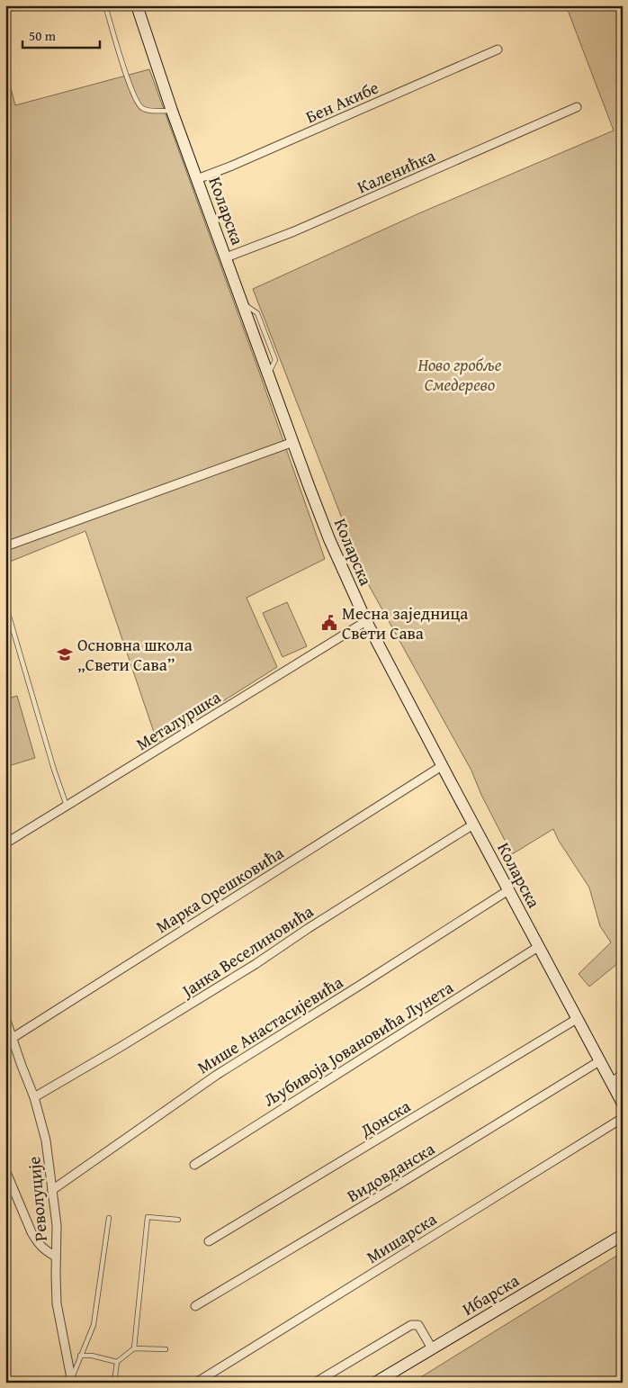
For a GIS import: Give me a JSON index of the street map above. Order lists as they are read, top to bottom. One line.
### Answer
{"streets":{"main road":["Коларска","Ибарска"],"street":["Бен Акибе","Каленићка","Металуршка","Марка Орешковића","Јанка Веселиновића","Мише Анастасијевића","Љубивоја Јовановића Лунета","Донска","Видовданска","Револуције","Мишарска"]},"crossings":[["Бен Акибе","Коларска"],["Каленићка","Коларска"],["Коларска","Металуршка"],["Коларска","Марка Орешковића"],["Коларска","Јанка Веселиновића"],["Коларска","Мише Анастасијевића"],["Коларска","Љубивоја Јовановића Лунета"],["Коларска","Донска"],["Коларска","Видовданска"],["Марка Орешковића","Револуције"],["Јанка Веселиновића","Револуције"],["Мише Анастасијевића","Револуције"]],"parks":["Ново гробље Смедерево"],"places":{"public building":["Месна заједница Свети Сава"],"school or university":["Основна школа „Свети Сава”"]},"scale_bar":"50 m"}
